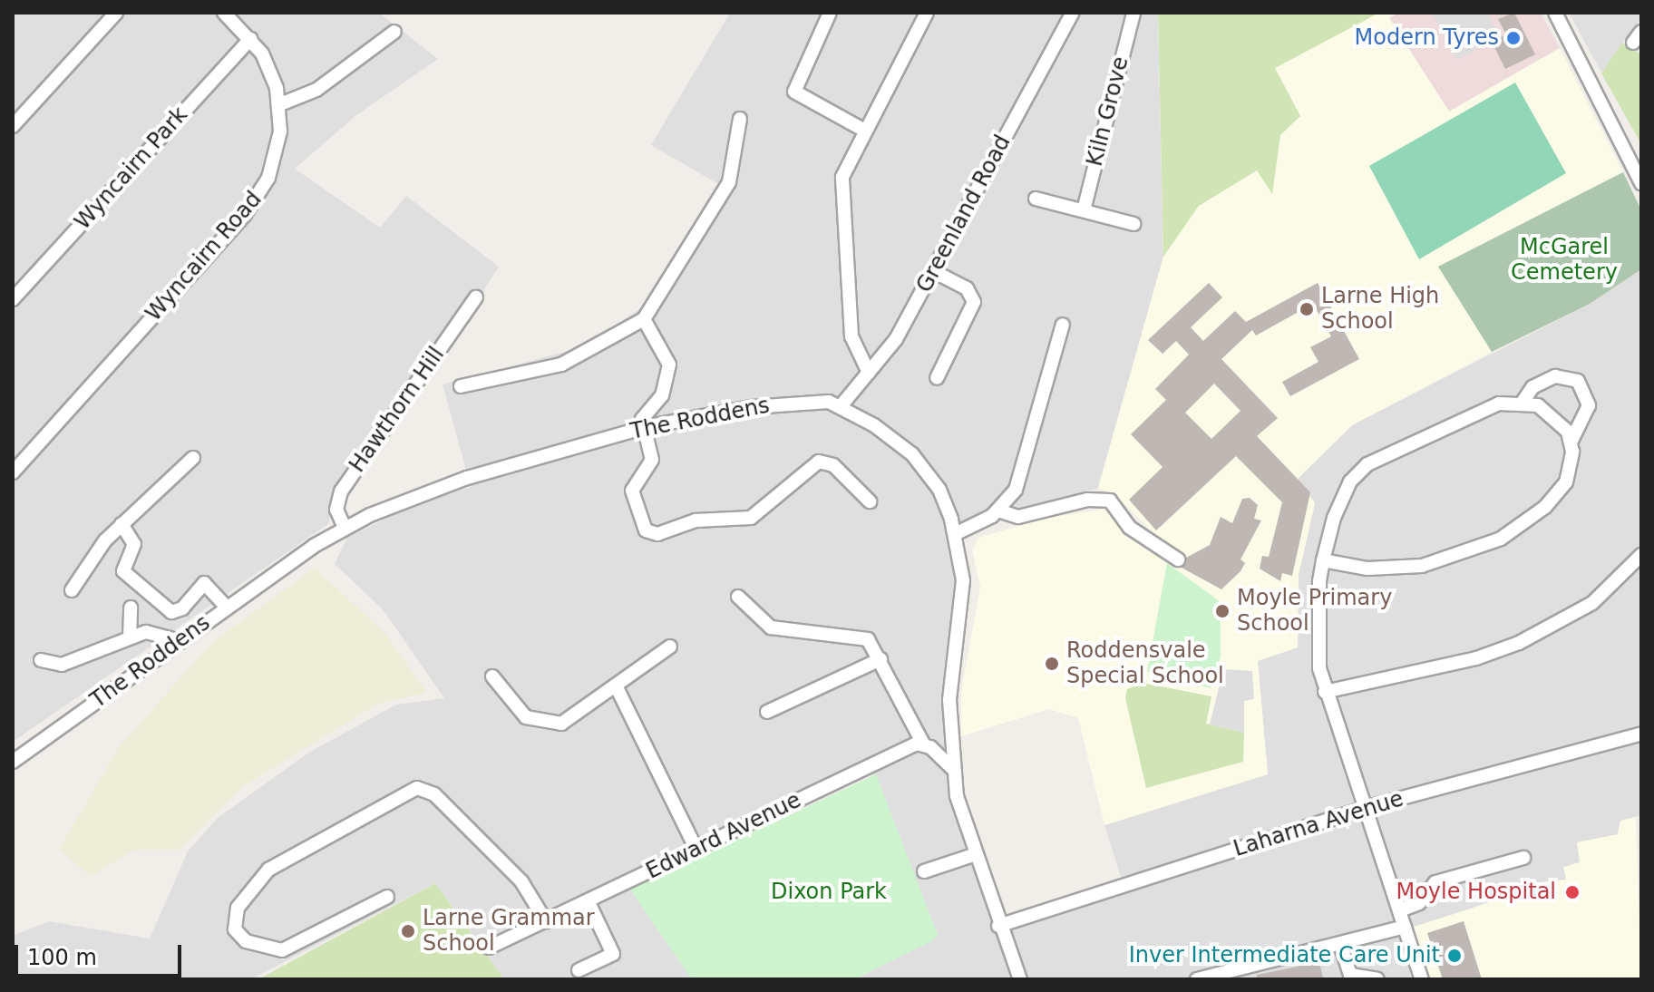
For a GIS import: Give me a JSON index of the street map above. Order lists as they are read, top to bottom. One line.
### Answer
{"streets":{"street":["Kiln Grove","Wyncairn Park","Greenland Road","Wyncairn Road","Hawthorn Hill","The Roddens","Laharna Avenue","Edward Avenue"]},"crossings":[["Wyncairn Park","Wyncairn Road"],["Greenland Road","The Roddens"],["Hawthorn Hill","The Roddens"],["The Roddens","Laharna Avenue"]],"parks":["McGarel Cemetery","Dixon Park"],"places":["Modern Tyres","Larne High School","Moyle Primary School","Roddensvale Special School","Moyle Hospital","Larne Grammar School","Inver Intermediate Care Unit"],"scale_bar":"100 m"}
